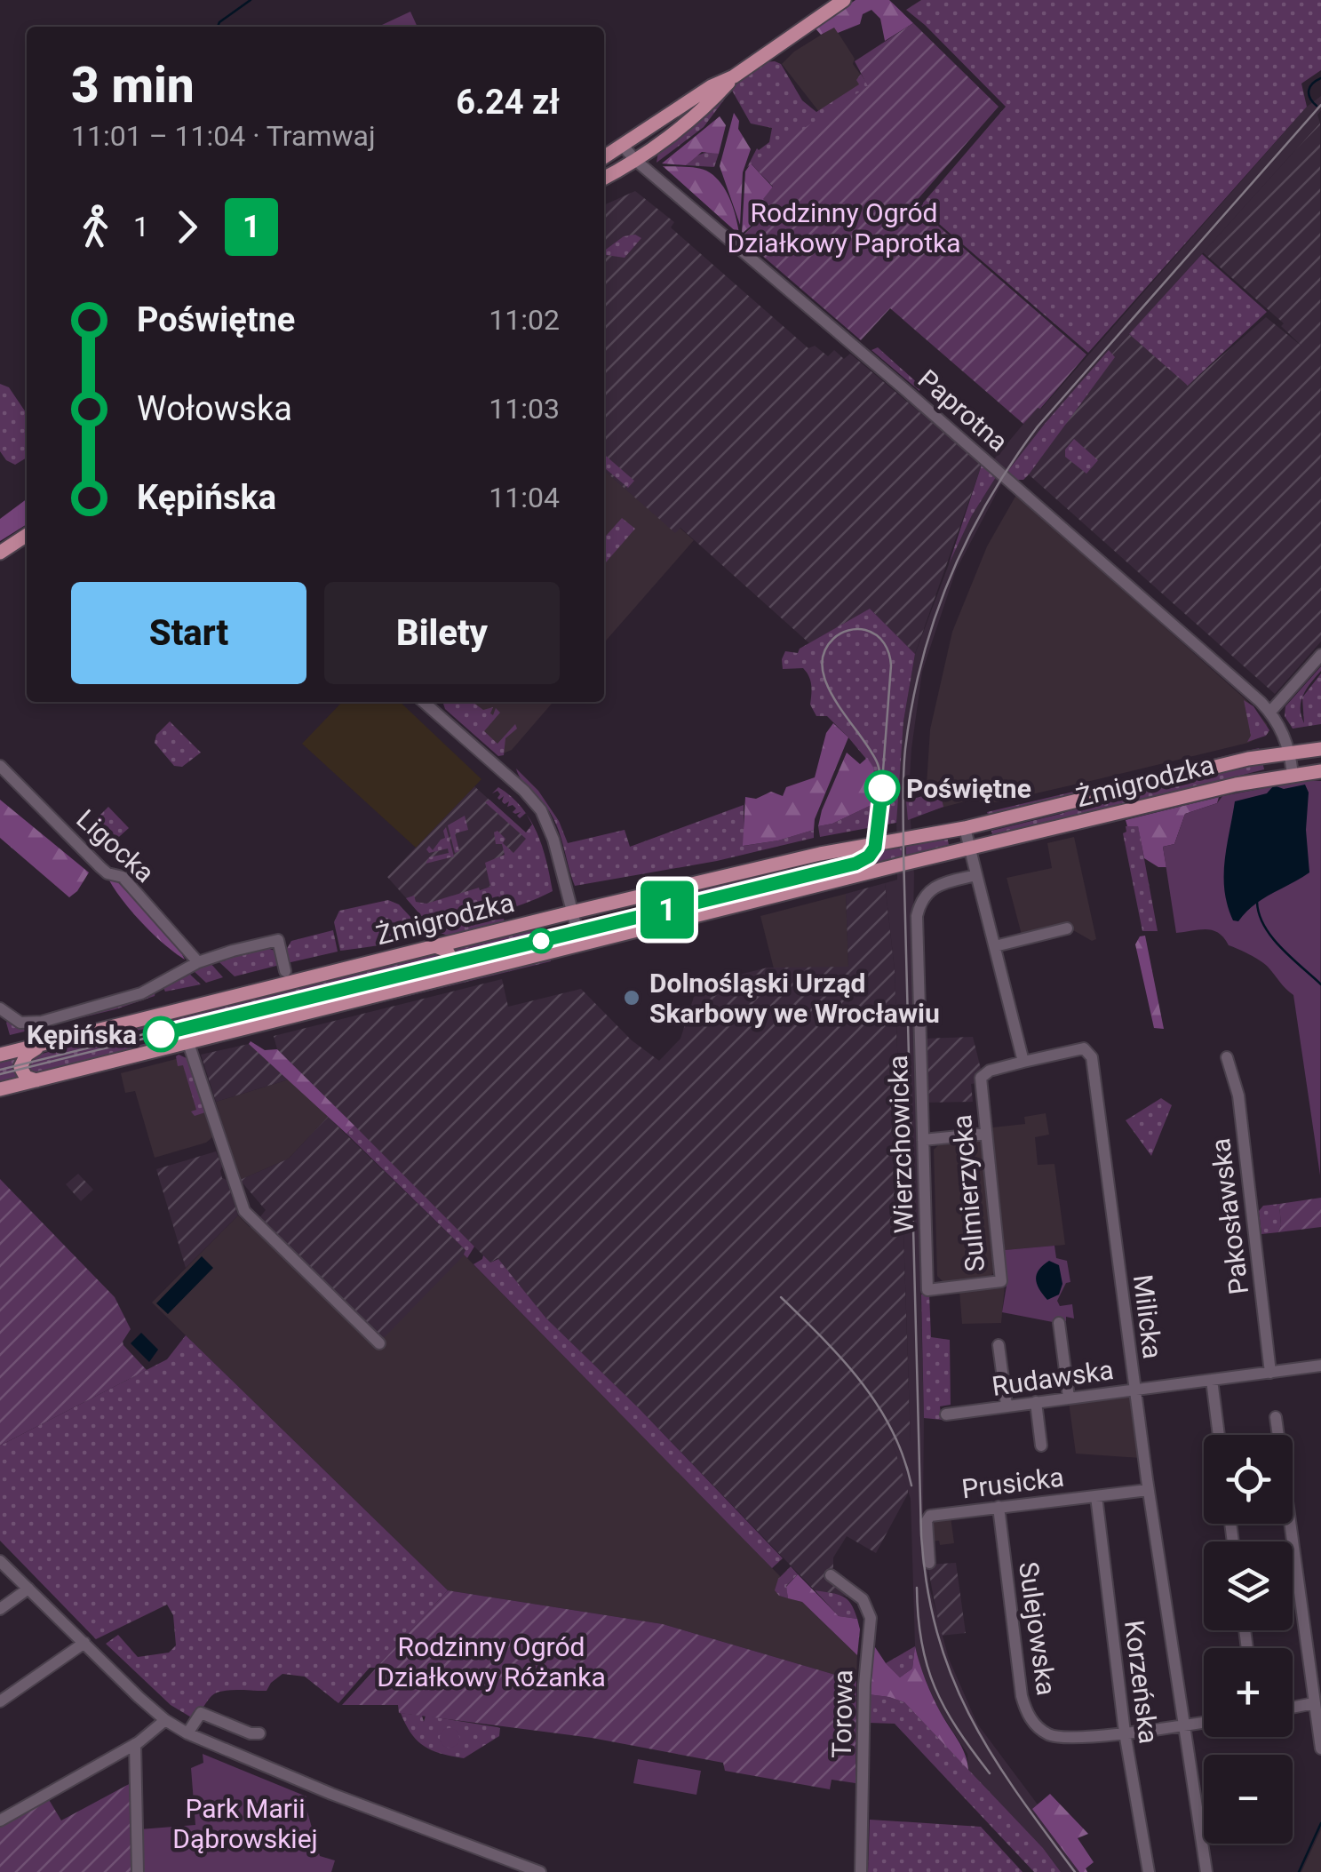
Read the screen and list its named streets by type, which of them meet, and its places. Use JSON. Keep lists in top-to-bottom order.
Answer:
{
  "streets": {
    "main road": ["Żmigrodzka"],
    "street": [
      "Paprotna",
      "Ligocka",
      "Wierzchowicka",
      "Sulmierzycka",
      "Pakosławska",
      "Milicka",
      "Rudawska",
      "Prusicka",
      "Sulejowska",
      "Korzeńska",
      "Torowa"
    ]
  },
  "crossings": [
    ["Paprotna", "Żmigrodzka"],
    ["Wierzchowicka", "Sulmierzycka"],
    ["Sulmierzycka", "Milicka"],
    ["Pakosławska", "Rudawska"],
    ["Milicka", "Rudawska"],
    ["Milicka", "Prusicka"],
    ["Milicka", "Sulejowska"],
    ["Prusicka", "Sulejowska"],
    ["Prusicka", "Korzeńska"],
    ["Sulejowska", "Korzeńska"]
  ],
  "parks": ["Rodzinny Ogród Działkowy Paprotka", "Rodzinny Ogród Działkowy Różanka", "Park Marii Dąbrowskiej"],
  "places": ["Poświętne", "Dolnośląski Urząd Skarbowy we Wrocławiu", "Kępińska"],
  "lines": ["tram line 1"],
  "page": {
    "on_map": "1",
    "heading": ["3 min", "11:01 – 11:04 · Tramwaj", "6.24 zł"],
    "legs": ["1", "1"],
    "list": [
      {
        "name": "Poświętne",
        "value": "11:02"
      },
      {
        "name": "Wołowska",
        "value": "11:03"
      },
      {
        "name": "Kępińska",
        "value": "11:04"
      }
    ],
    "buttons": ["Start", "Bilety"],
    "map_buttons": ["+", "−"]
  }
}
